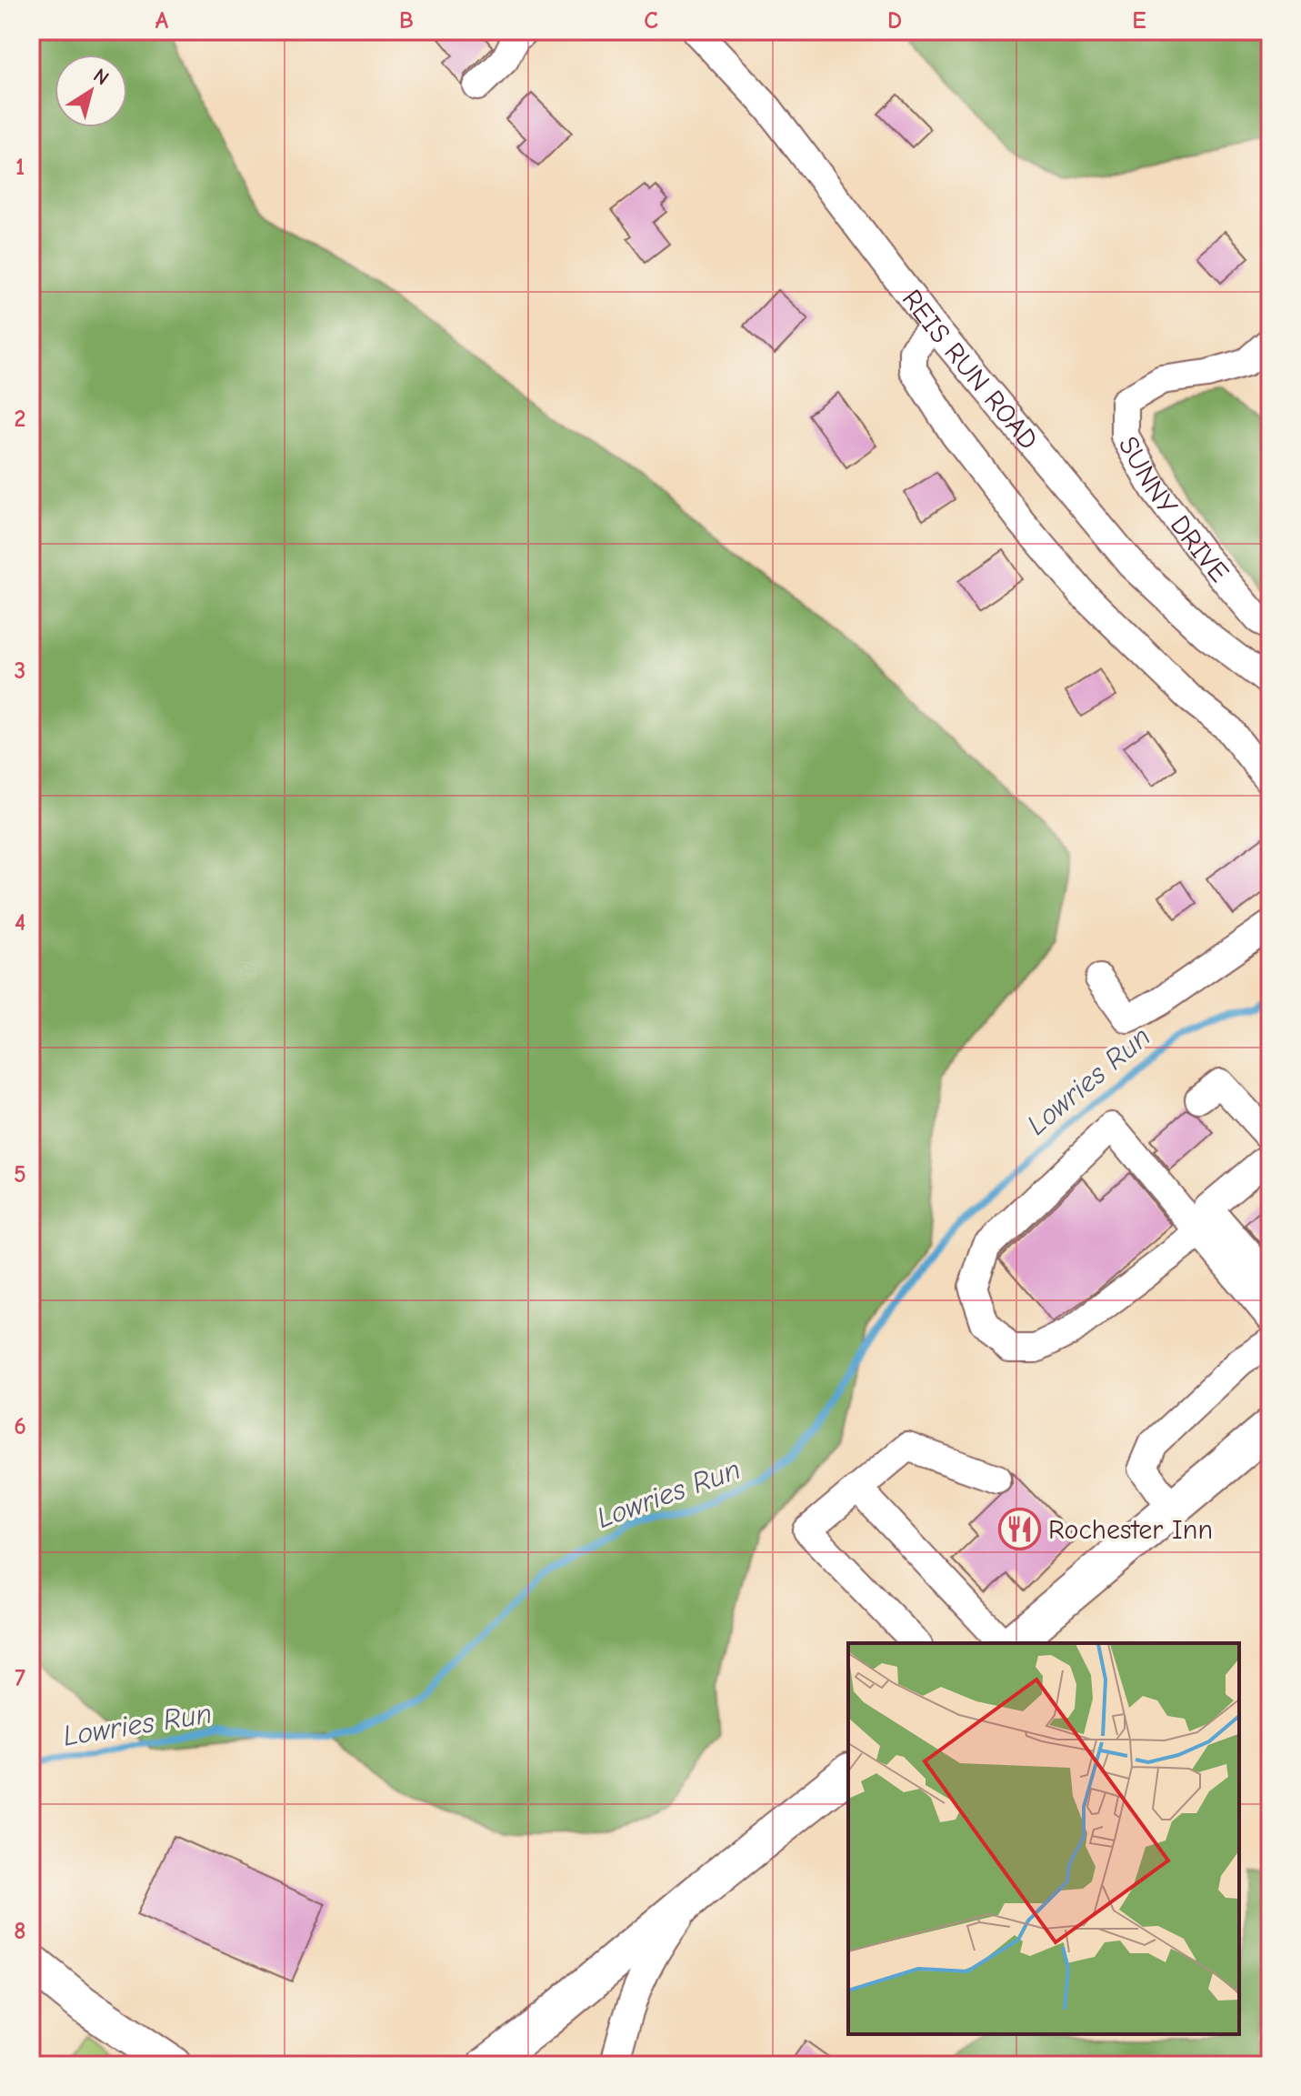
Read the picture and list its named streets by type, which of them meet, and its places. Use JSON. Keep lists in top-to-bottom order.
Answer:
{
  "streets": {
    "street": ["REIS RUN ROAD", "SUNNY DRIVE"]
  },
  "water": ["Lowries Run"],
  "places": {
    "restaurant": ["Rochester Inn"]
  },
  "north": "top right",
  "grid": {
    "columns": [
      "A",
      "B",
      "C",
      "D",
      "E"
    ],
    "rows": [
      "1",
      "2",
      "3",
      "4",
      "5",
      "6",
      "7",
      "8"
    ]
  }
}
